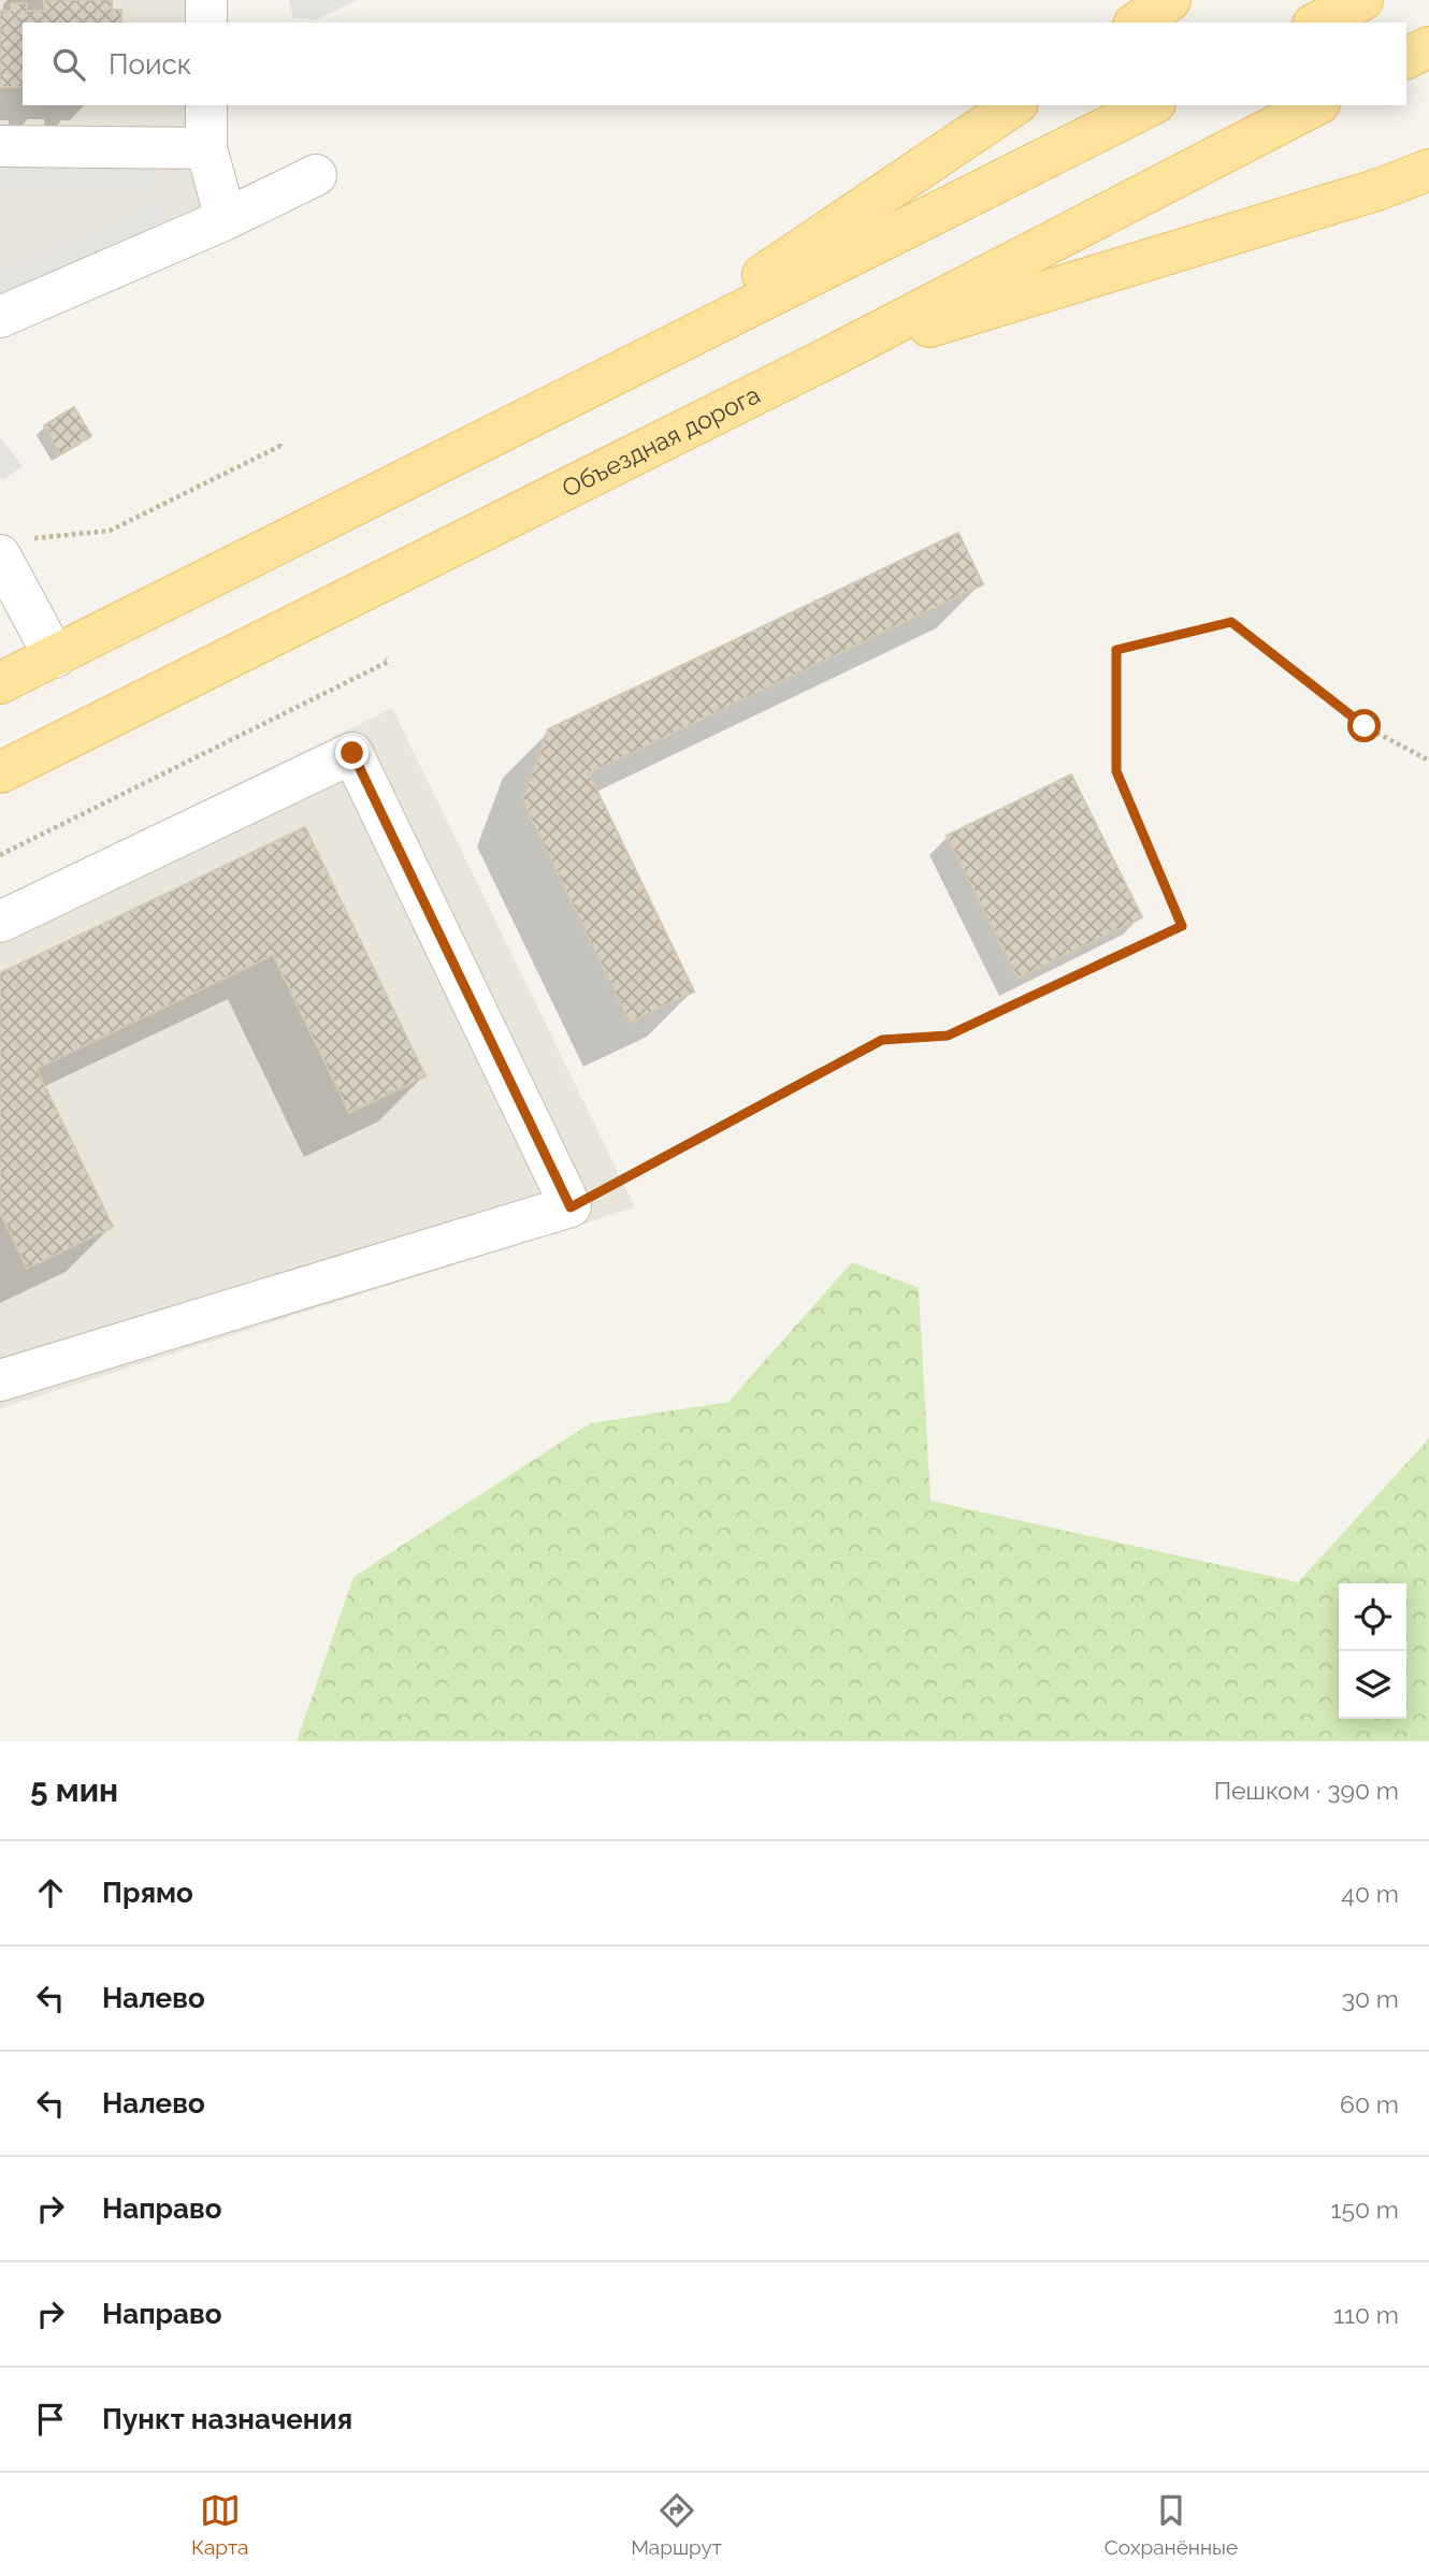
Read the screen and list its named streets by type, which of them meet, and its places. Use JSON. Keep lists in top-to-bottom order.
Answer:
{
  "streets": {
    "main road": ["Объездная дорога"]
  },
  "page": {
    "search": "Поиск",
    "heading": ["5 мин", "Пешком · 390 m"],
    "list": [
      ["Прямо", "40 m"],
      ["Налево", "30 m"],
      ["Налево", "60 m"],
      ["Направо", "150 m"],
      ["Направо", "110 m"],
      "Пункт назначения"
    ],
    "nav": ["Карта", "Маршрут", "Сохранённые"]
  }
}
